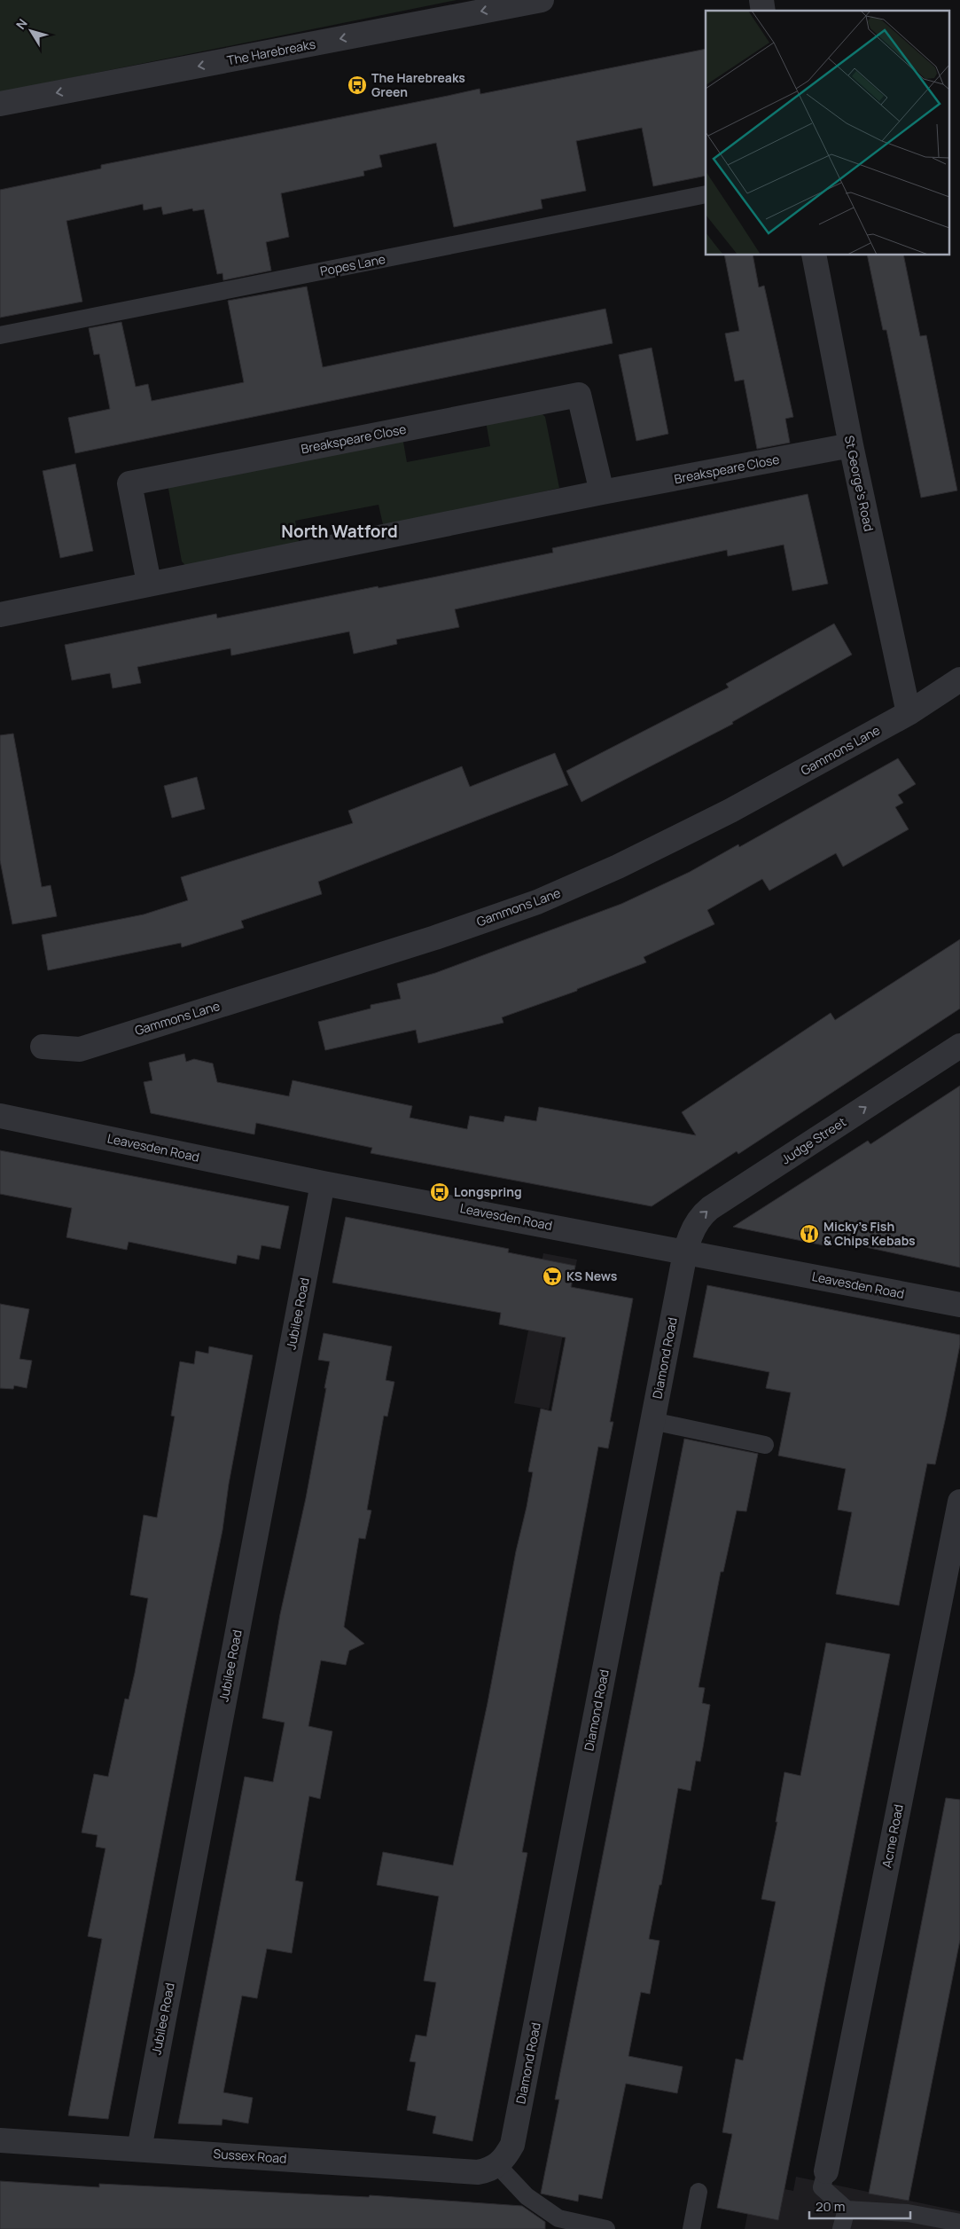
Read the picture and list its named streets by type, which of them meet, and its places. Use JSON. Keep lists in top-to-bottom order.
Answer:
{
  "streets": {
    "street": [
      "The Harebreaks",
      "Breakspeare Close",
      "St George's Road",
      "Gammons Lane",
      "Judge Street",
      "Leavesden Road",
      "Jubilee Road",
      "Diamond Road",
      "Acme Road",
      "Sussex Road"
    ],
    "lane": ["Popes Lane"]
  },
  "crossings": [
    ["Breakspeare Close", "St George's Road"],
    ["St George's Road", "Gammons Lane"],
    ["Judge Street", "Leavesden Road"],
    ["Judge Street", "Diamond Road"],
    ["Leavesden Road", "Jubilee Road"],
    ["Leavesden Road", "Diamond Road"],
    ["Jubilee Road", "Sussex Road"],
    ["Diamond Road", "Sussex Road"]
  ],
  "one_way": ["The Harebreaks", "Judge Street"],
  "districts": ["North Watford"],
  "places": {
    "bus stop": ["The Harebreaks Green", "Longspring"],
    "restaurant": ["Micky’s Fish & Chips Kebabs"],
    "supermarket": ["KS News"]
  },
  "scale_bar": "20 m",
  "north": "top left"
}
